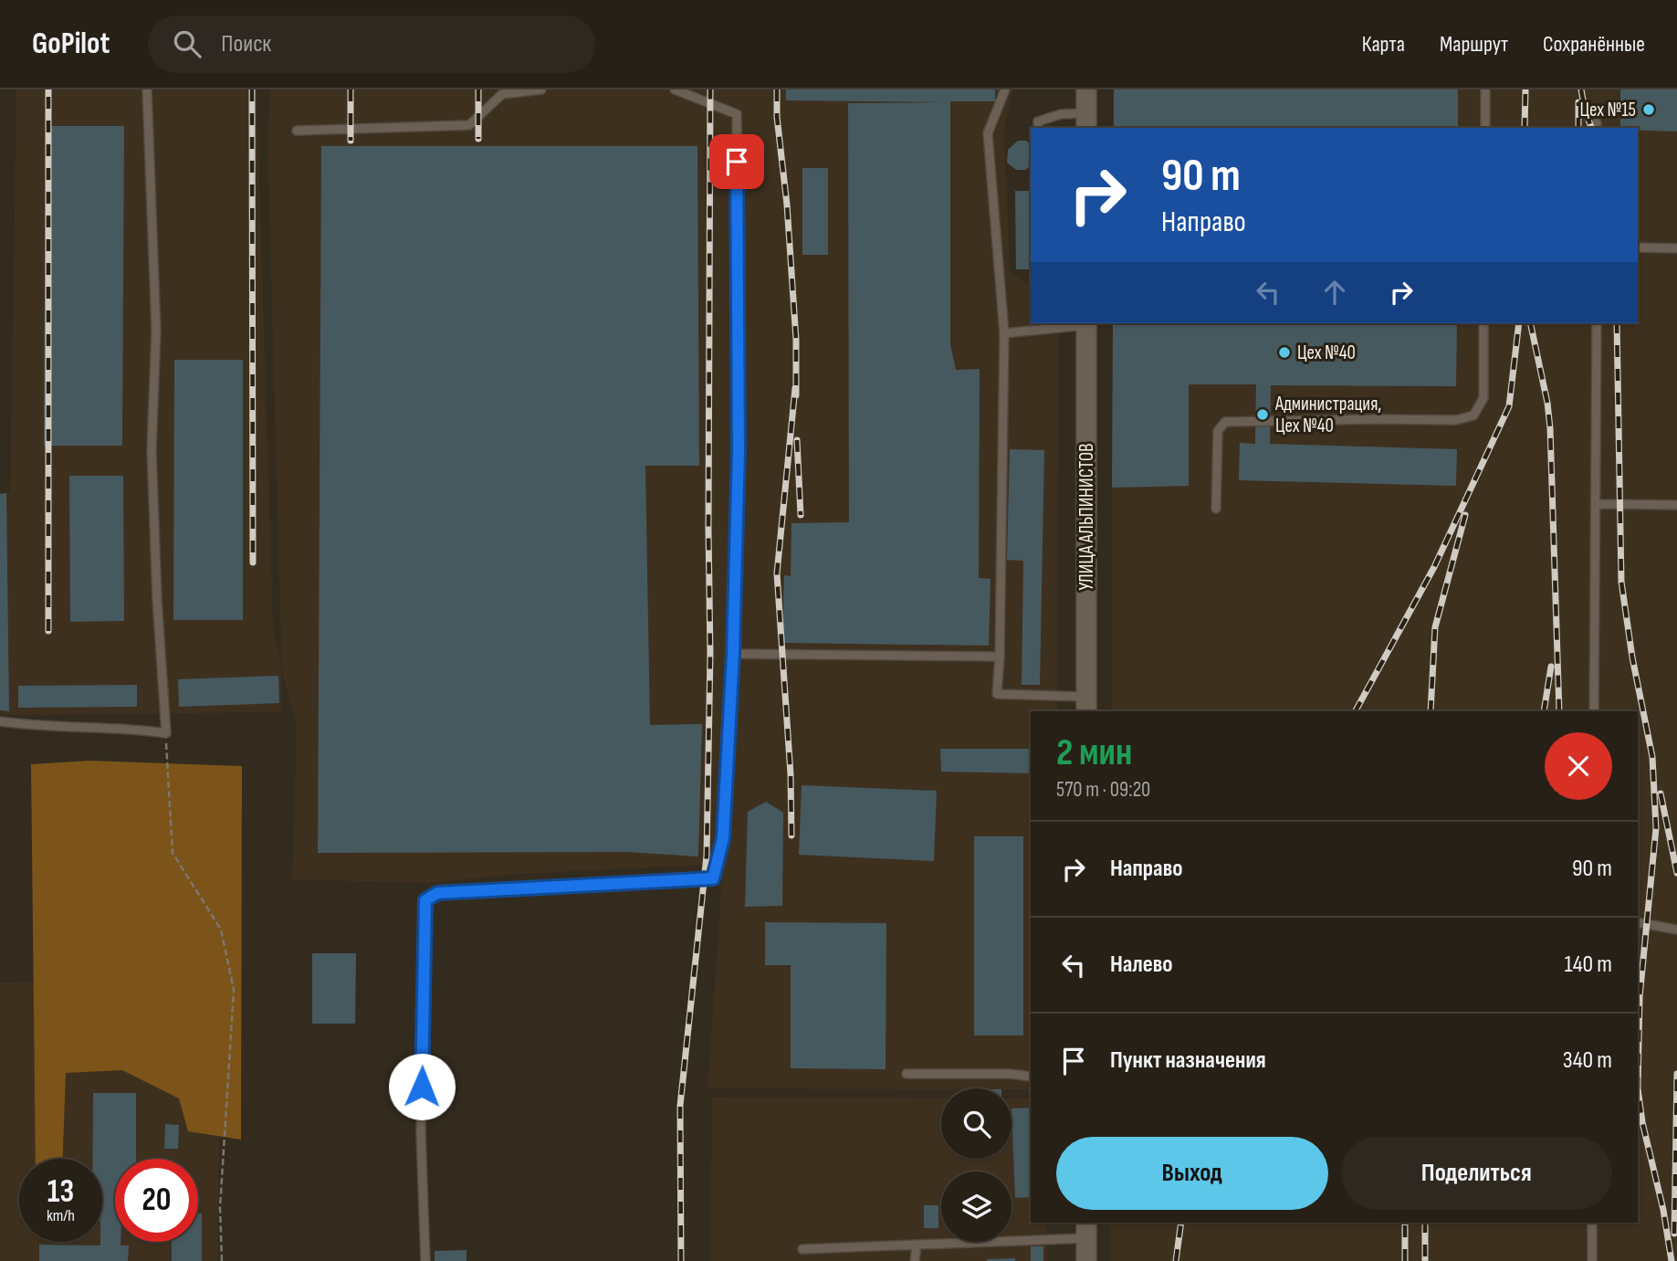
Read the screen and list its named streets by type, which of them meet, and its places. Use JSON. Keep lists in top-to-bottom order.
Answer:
{
  "streets": {
    "main road": ["УЛИЦА АЛЬПИНИСТОВ"]
  },
  "places": ["Цех №15", "Цех №40", "Администрация, Цех №40"],
  "page": {
    "header": "GoPilot",
    "search": "Поиск",
    "nav": ["Карта", "Маршрут", "Сохранённые"],
    "turn": ["90 m", "Направо"],
    "heading": ["2 мин", "570 m · 09:20"],
    "list": [
      {
        "name": "Направо",
        "value": "90 m"
      },
      {
        "name": "Налево",
        "value": "140 m"
      },
      {
        "name": "Пункт назначения",
        "value": "340 m"
      }
    ],
    "buttons": ["Выход", "Поделиться"],
    "speed": "13 km/h",
    "limit": "20"
  }
}
